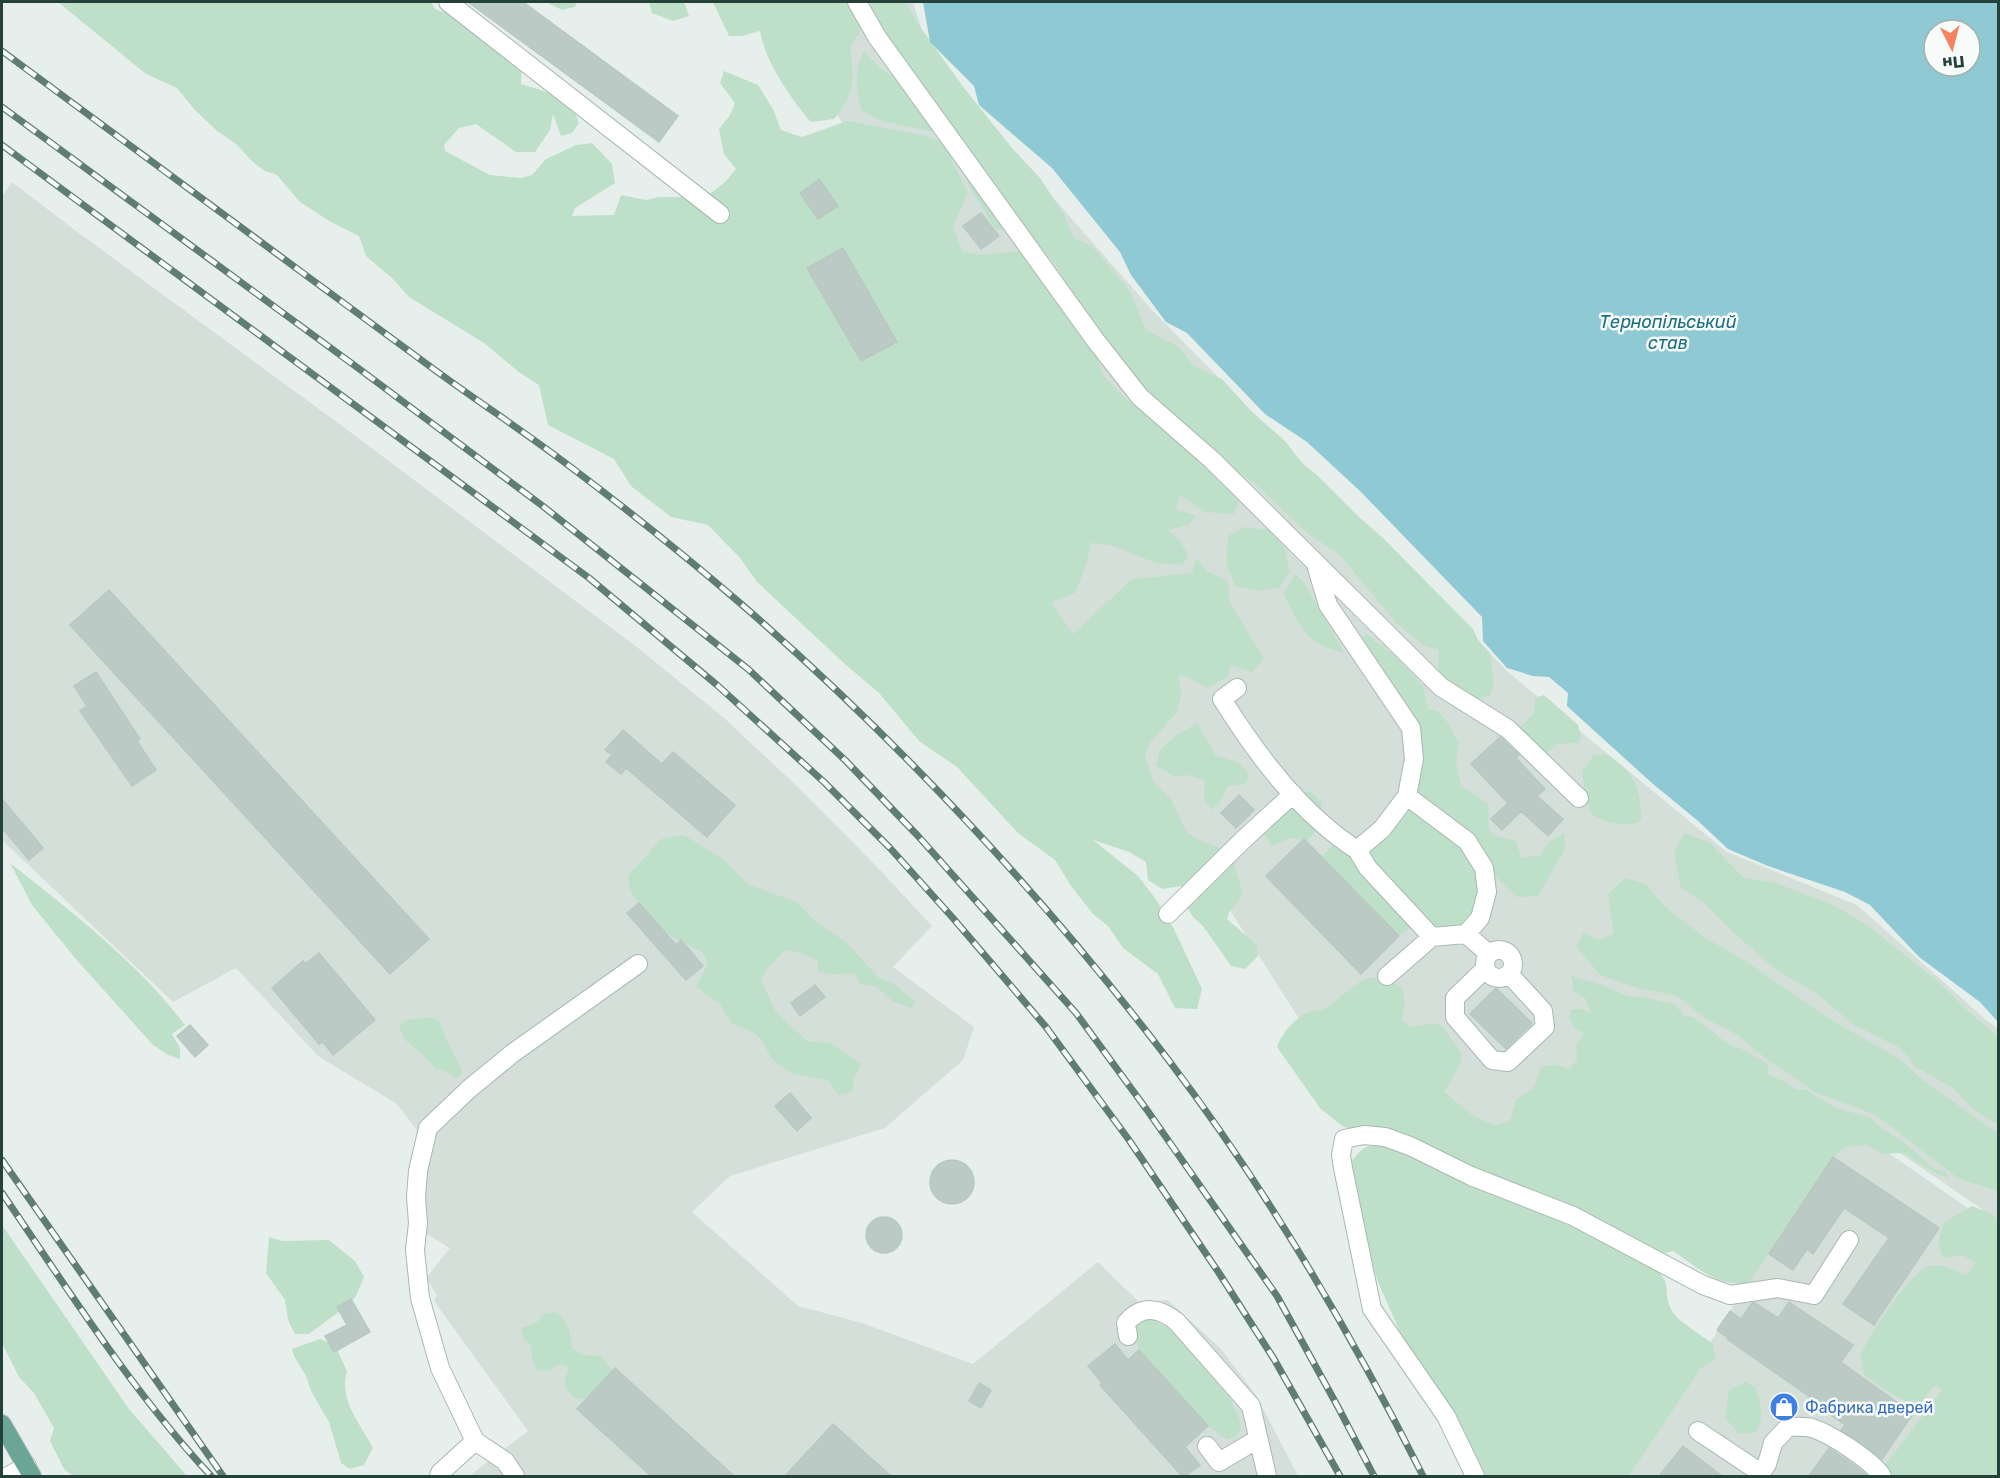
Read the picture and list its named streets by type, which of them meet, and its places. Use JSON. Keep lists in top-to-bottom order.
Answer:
{
  "water": ["Тернопільський став"],
  "places": {
    "shop": ["Фабрика дверей"]
  },
  "north": "bottom"
}
